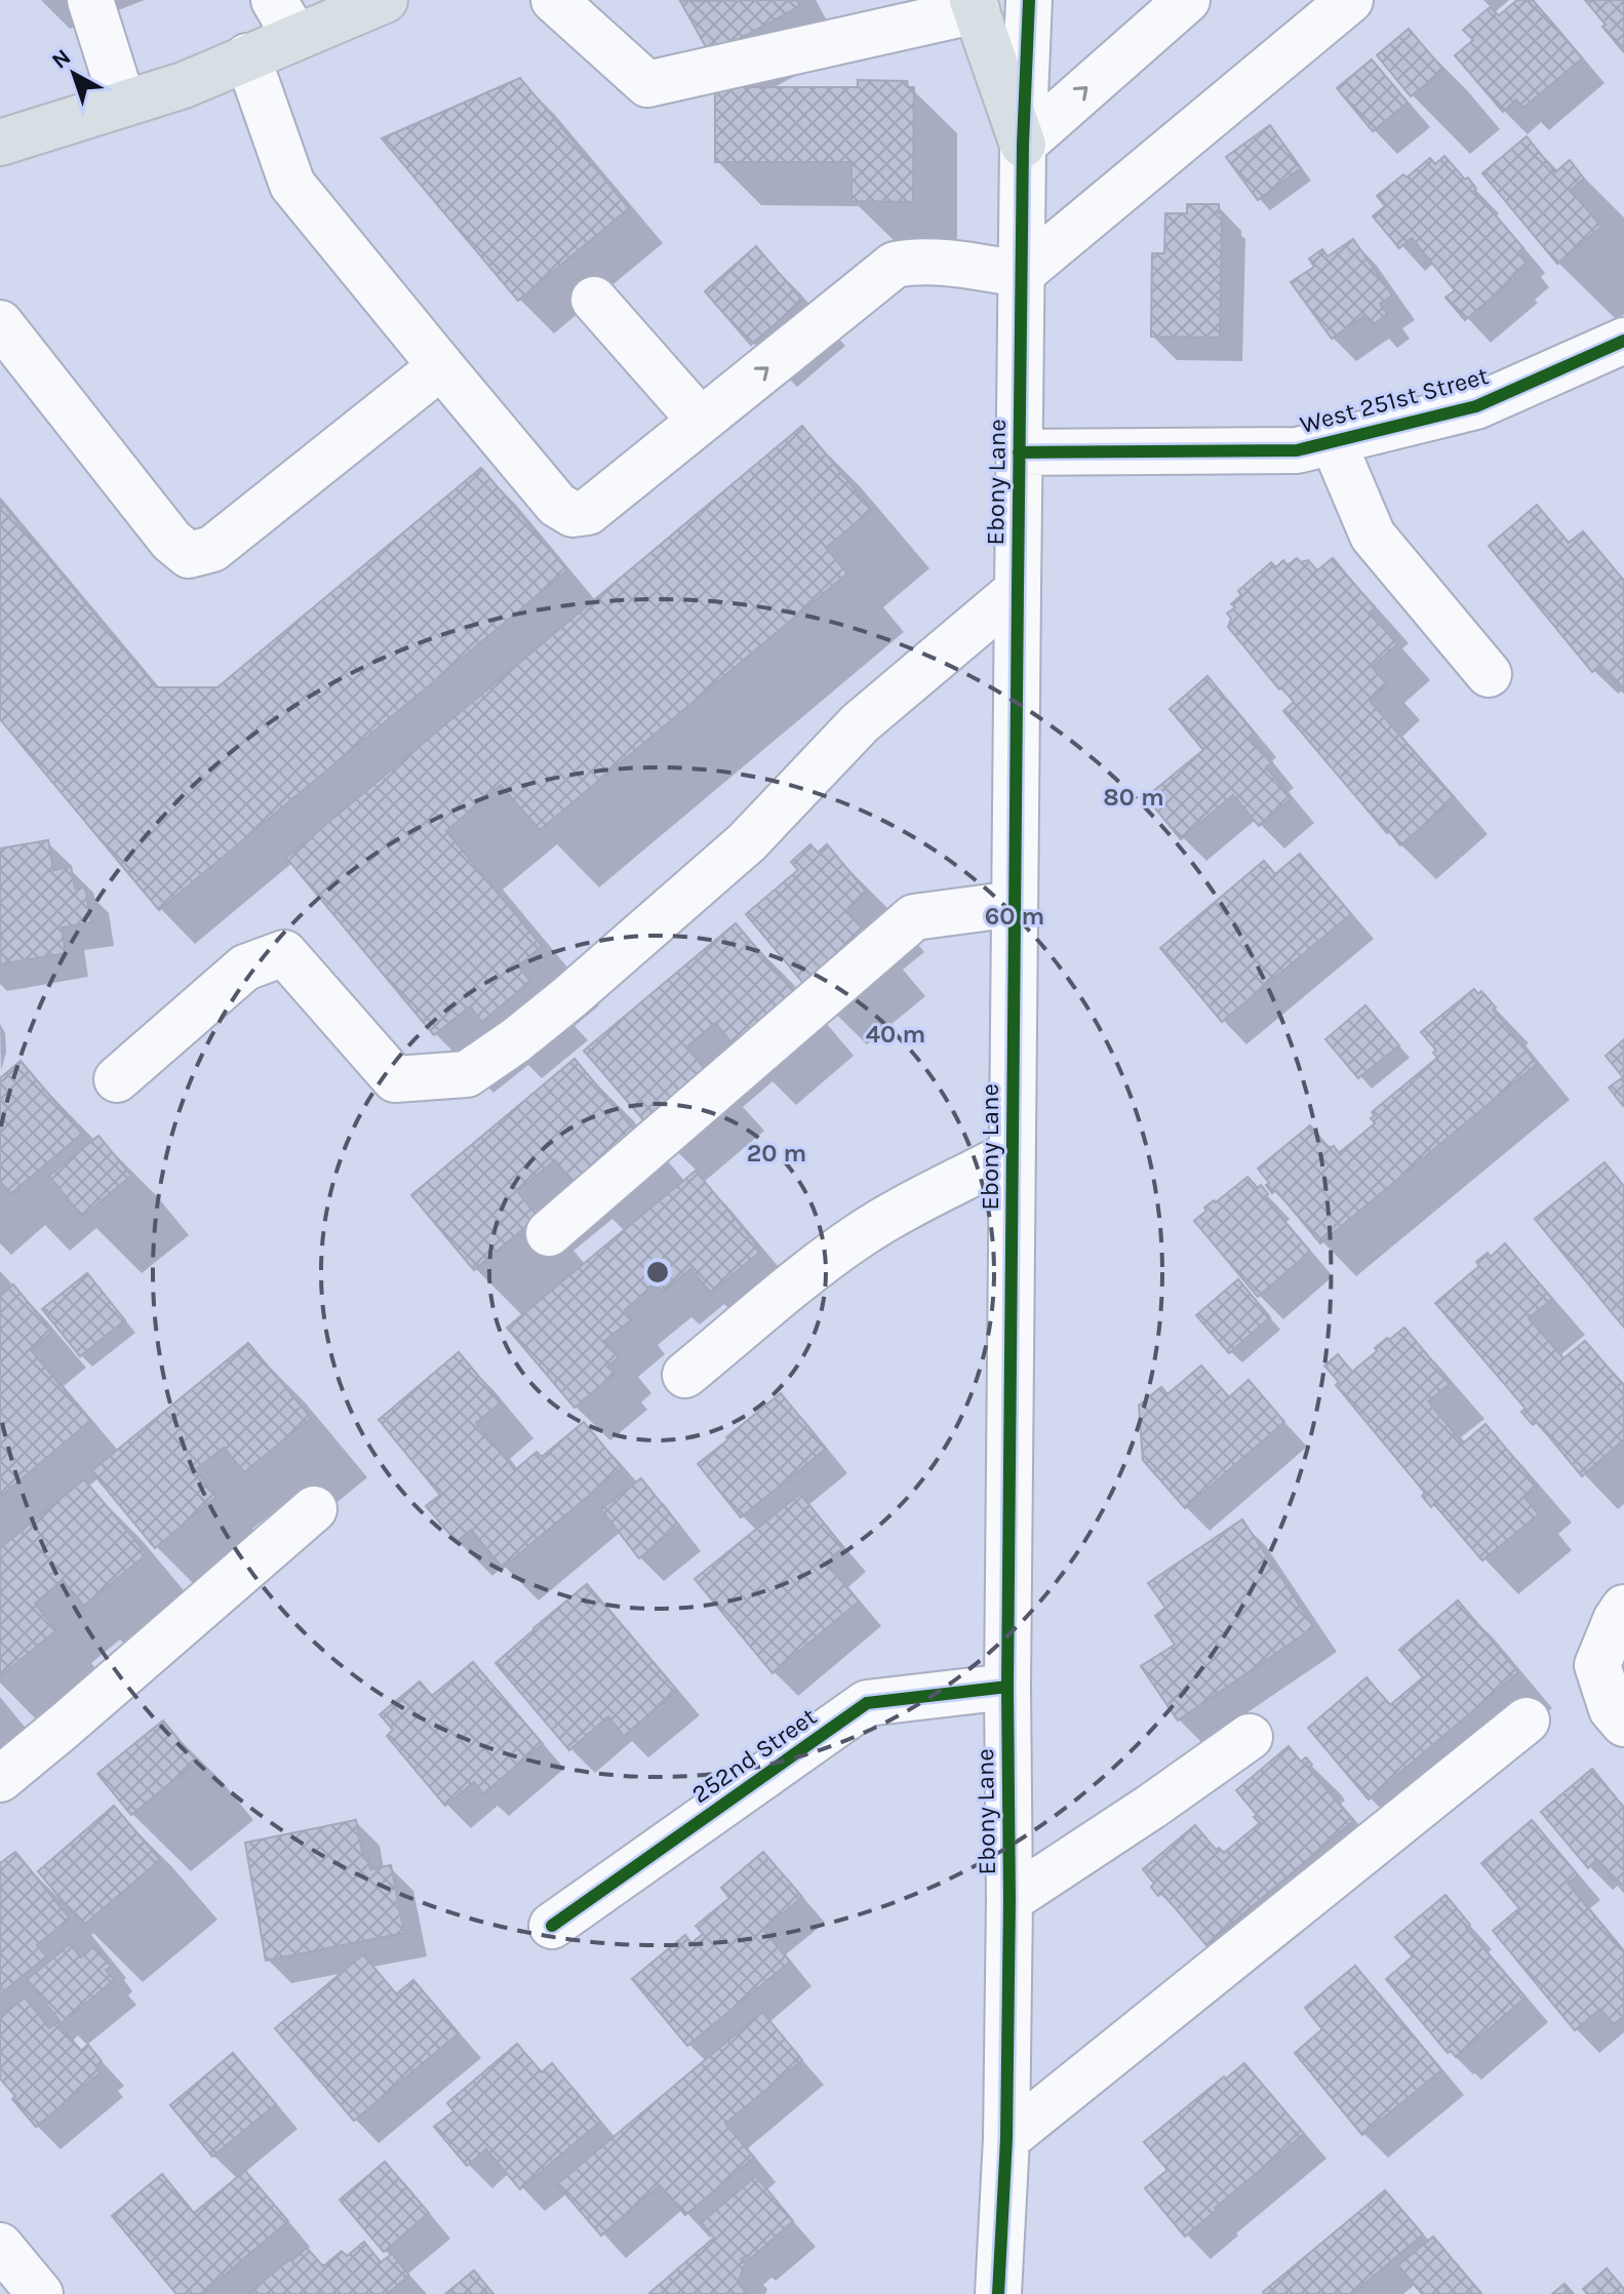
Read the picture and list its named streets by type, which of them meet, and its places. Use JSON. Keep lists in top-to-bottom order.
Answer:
{
  "streets": {
    "street": ["West 251st Street", "Ebony Lane", "252nd Street"]
  },
  "crossings": [
    ["West 251st Street", "Ebony Lane"],
    ["Ebony Lane", "252nd Street"]
  ],
  "north": "top left",
  "rings": [
    "80 m",
    "60 m",
    "40 m",
    "20 m"
  ]
}
